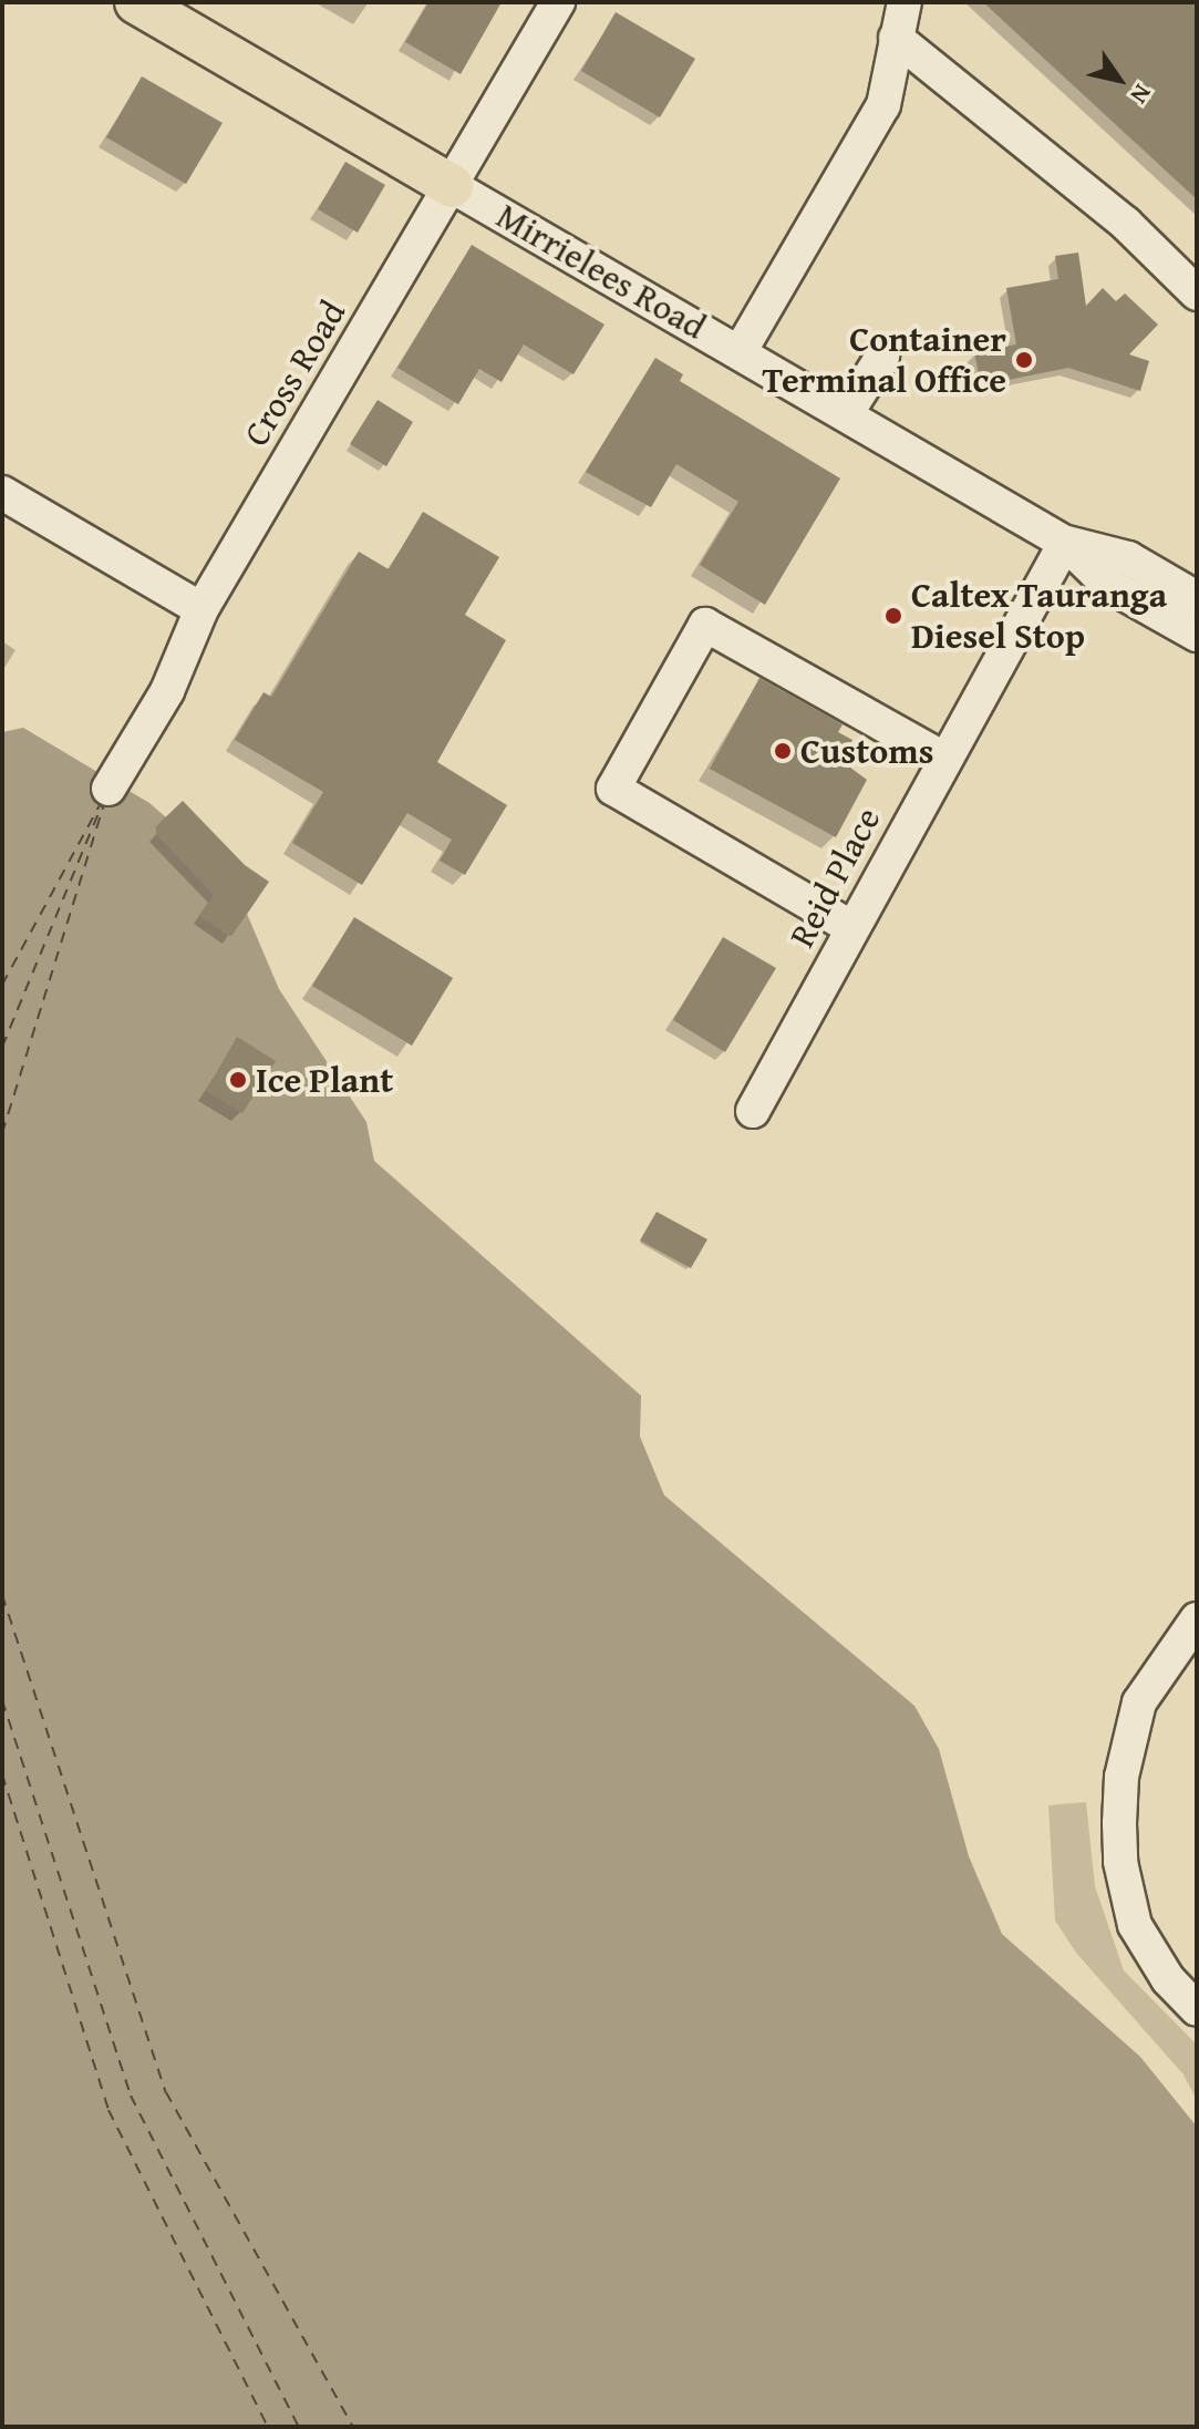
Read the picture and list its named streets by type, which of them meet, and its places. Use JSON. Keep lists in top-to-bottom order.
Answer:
{
  "streets": {
    "main road": ["Mirrielees Road"],
    "street": ["Cross Road", "Reid Place"]
  },
  "crossings": [
    ["Mirrielees Road", "Cross Road"],
    ["Mirrielees Road", "Reid Place"]
  ],
  "places": [
    "Container Terminal Office",
    "Caltex Tauranga Diesel Stop",
    "Customs",
    "Ice Plant"
  ],
  "north": "bottom right"
}
